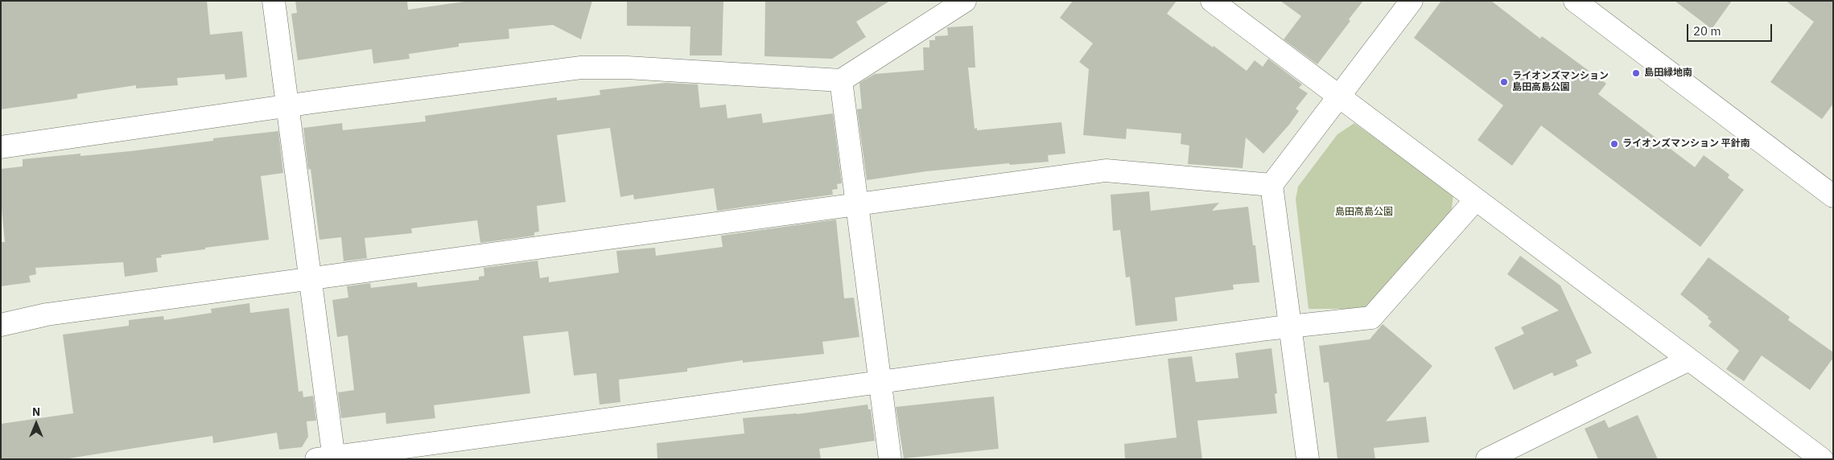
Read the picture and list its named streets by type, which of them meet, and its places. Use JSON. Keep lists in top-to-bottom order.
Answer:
{
  "parks": ["島田高島公園"],
  "places": ["島田緑地南", "ライオンズマンション 島田高島公園", "ライオンズマンション 平針南"],
  "scale_bar": "20 m",
  "north": "top"
}
